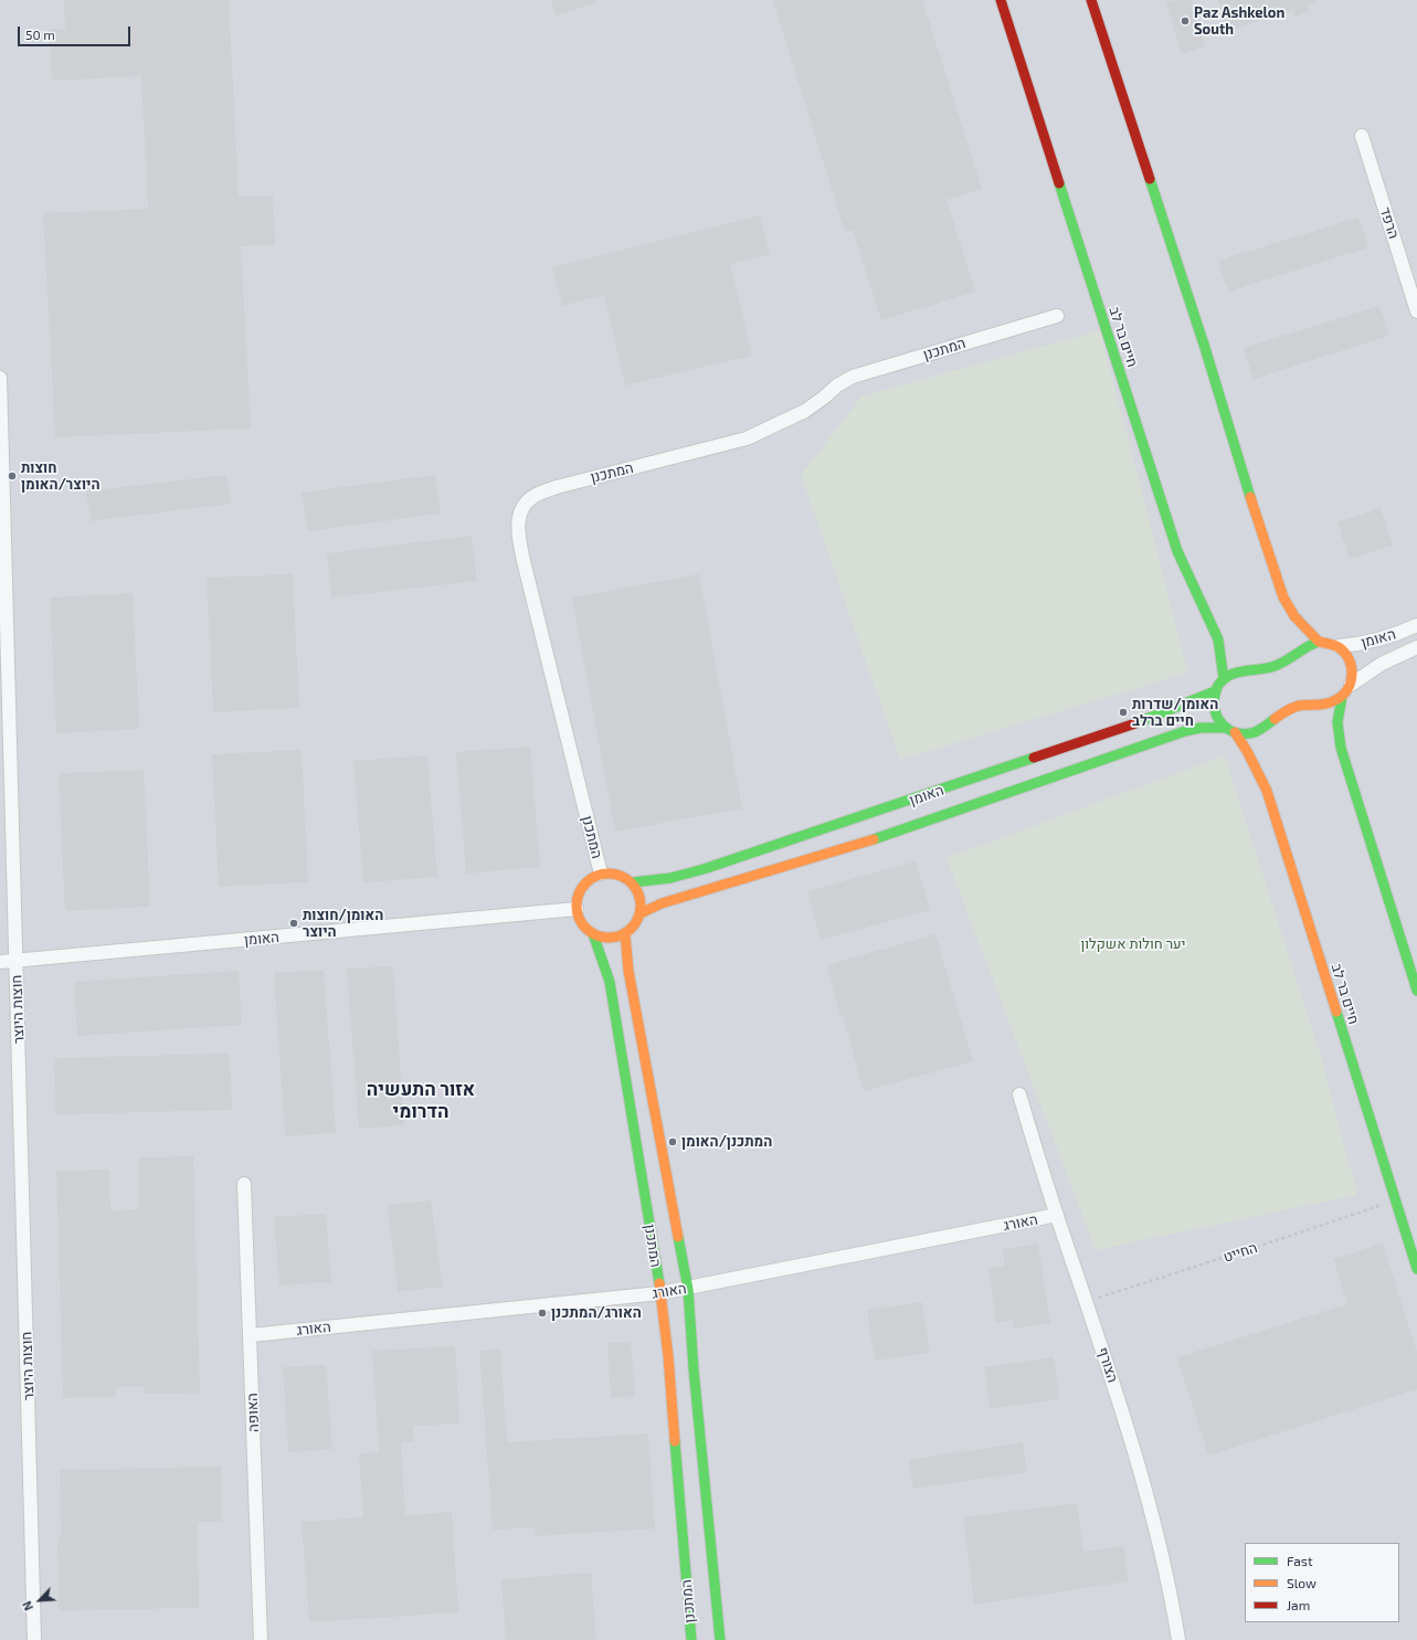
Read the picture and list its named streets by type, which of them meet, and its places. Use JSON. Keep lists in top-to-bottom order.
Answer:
{
  "streets": {
    "street": [
      "הרפד",
      "חיים בר לב",
      "המתכנן",
      "האומן",
      "חוצות היוצר",
      "האורג",
      "הצורף",
      "האופה"
    ],
    "path": ["החייט"]
  },
  "crossings": [
    ["חיים בר לב", "האומן"],
    ["חיים בר לב", "החייט"],
    ["המתכנן", "האומן"],
    ["המתכנן", "האורג"],
    ["האומן", "חוצות היוצר"],
    ["האורג", "הצורף"],
    ["האורג", "האופה"],
    ["החייט", "הצורף"]
  ],
  "districts": ["אזור התעשיה הדרומי"],
  "parks": ["יער חולות אשקלון"],
  "places": [
    "Paz Ashkelon South",
    "חוצות היוצר/האומן",
    "האומן/שדרות חיים ברלב",
    "האומן/חוצות היוצר",
    "המתכנן/האומן",
    "האורג/המתכנן"
  ],
  "legend": ["Fast", "Slow", "Jam"],
  "scale_bar": "50 m",
  "north": "bottom left"
}
